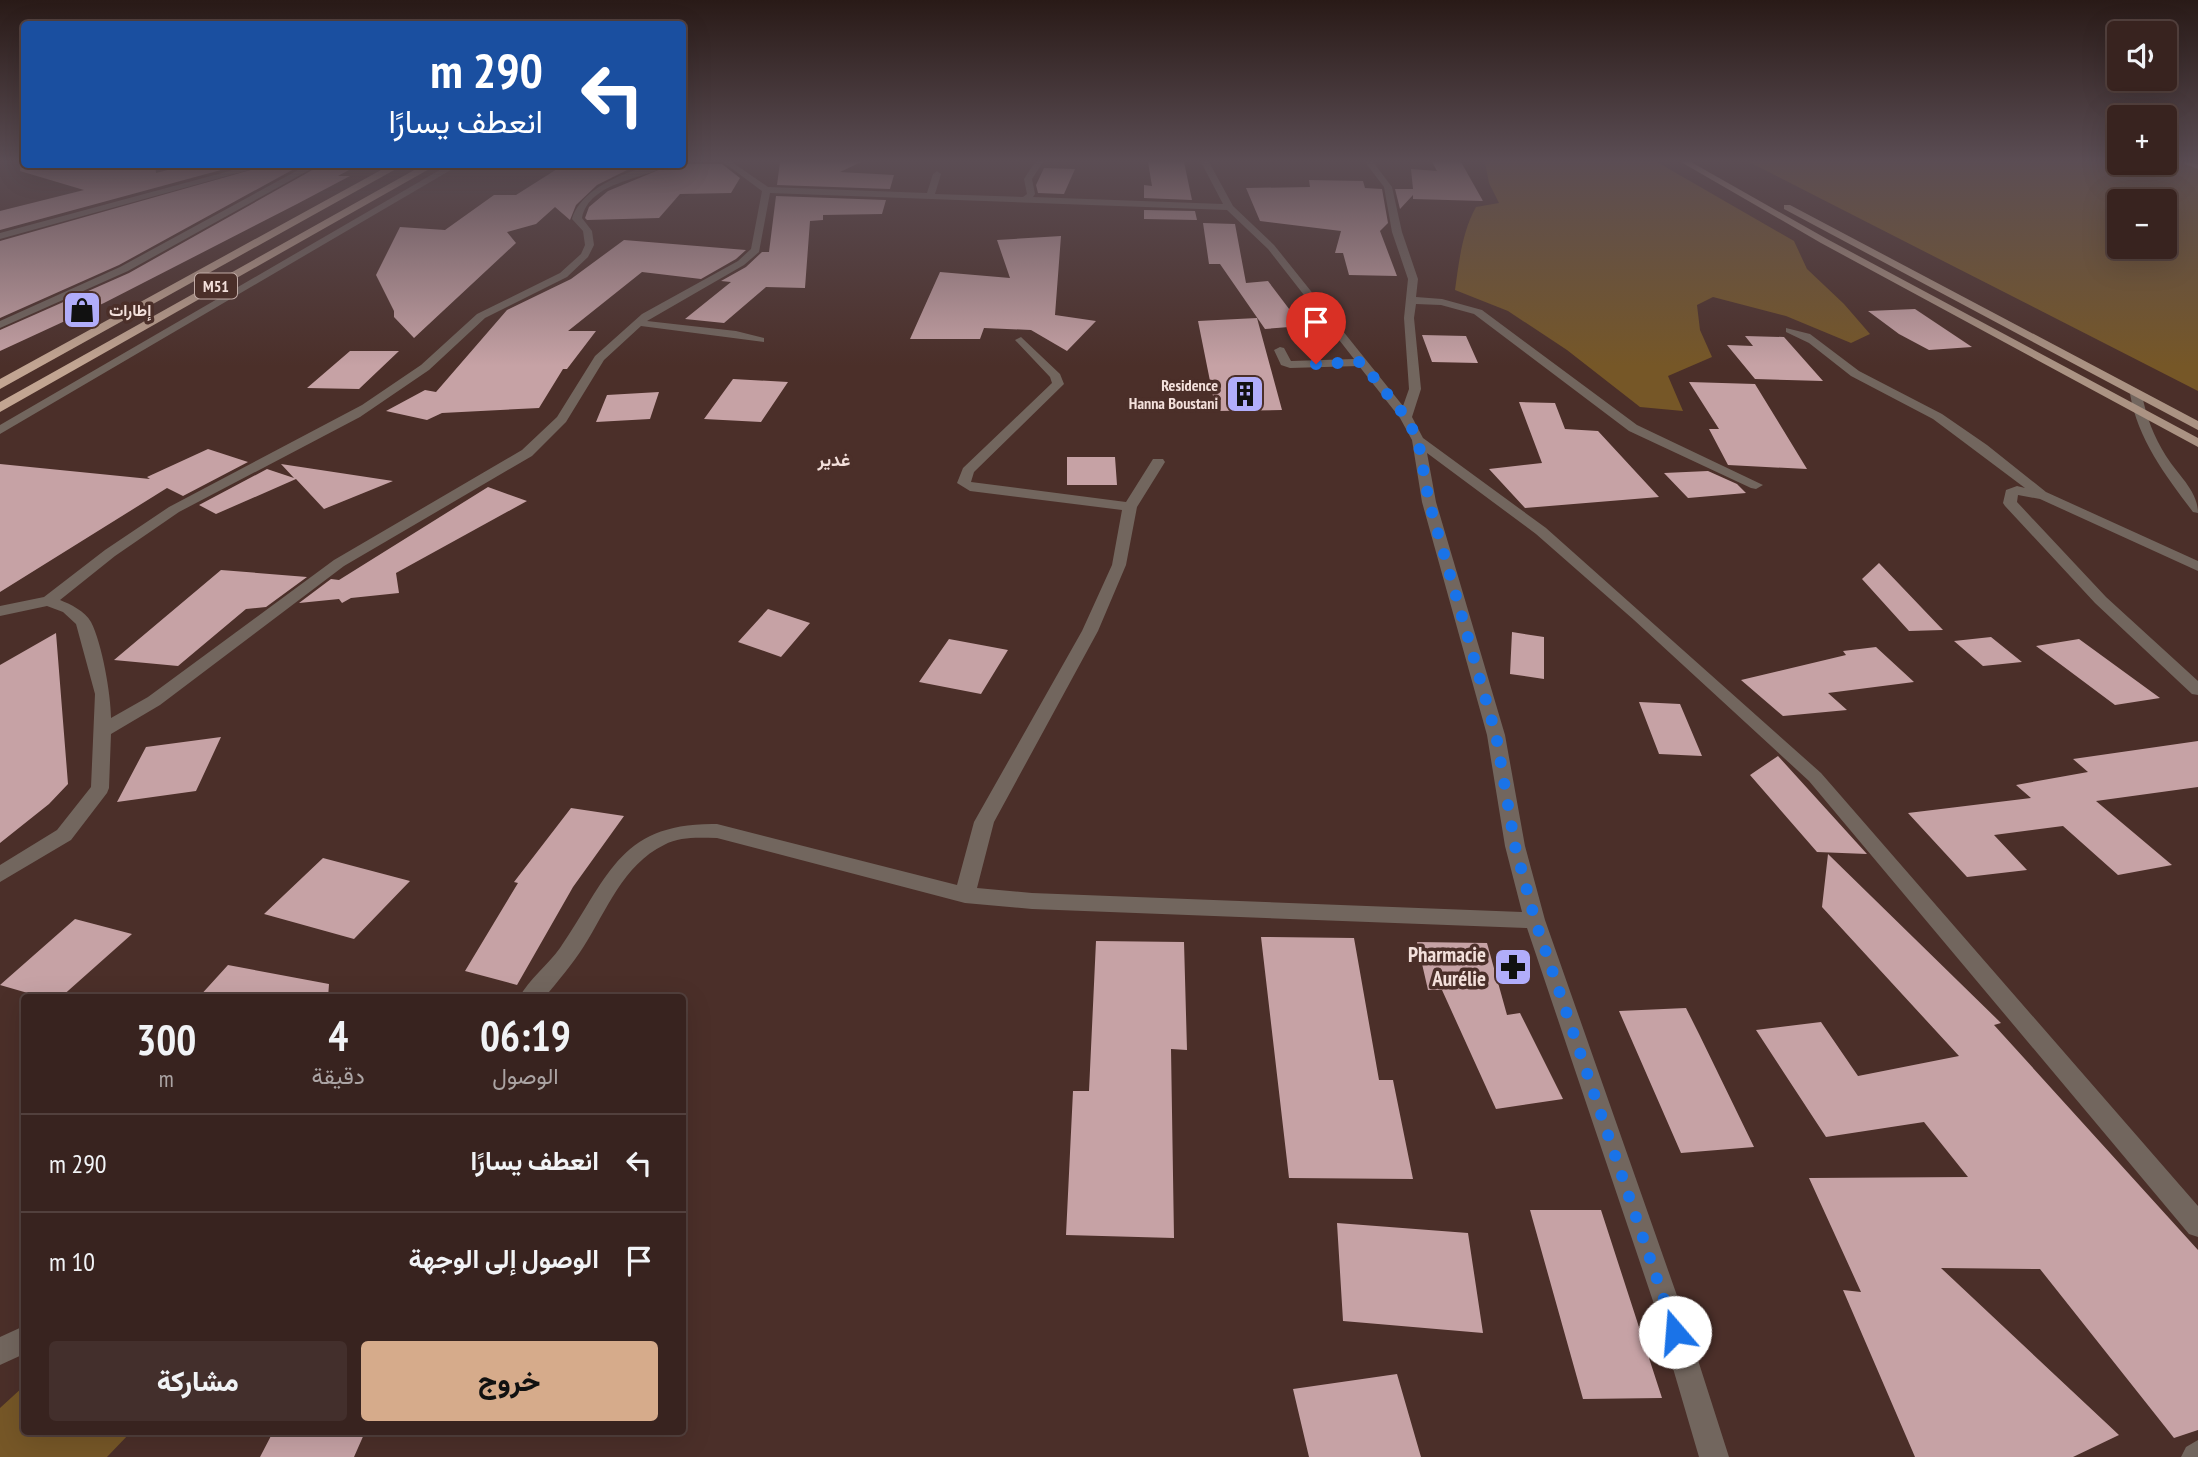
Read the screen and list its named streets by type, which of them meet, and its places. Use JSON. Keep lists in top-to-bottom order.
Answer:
{
  "streets": {
    "highway": ["M51"]
  },
  "districts": ["غدير"],
  "places": {
    "shop": ["إطارات"],
    "building": ["Residence Hanna Boustani"],
    "pharmacy": ["Pharmacie Aurélie"]
  },
  "page": {
    "map_buttons": ["+", "−"],
    "turn": ["290 m", "انعطف يسارًا"],
    "eta": [
      "06:19",
      "الوصول",
      "4",
      "دقيقة",
      "300",
      "m"
    ],
    "list": [
      {
        "name": "انعطف يسارًا",
        "value": "290 m"
      },
      {
        "name": "الوصول إلى الوجهة",
        "value": "10 m"
      }
    ],
    "buttons": ["خروج", "مشاركة"]
  }
}
